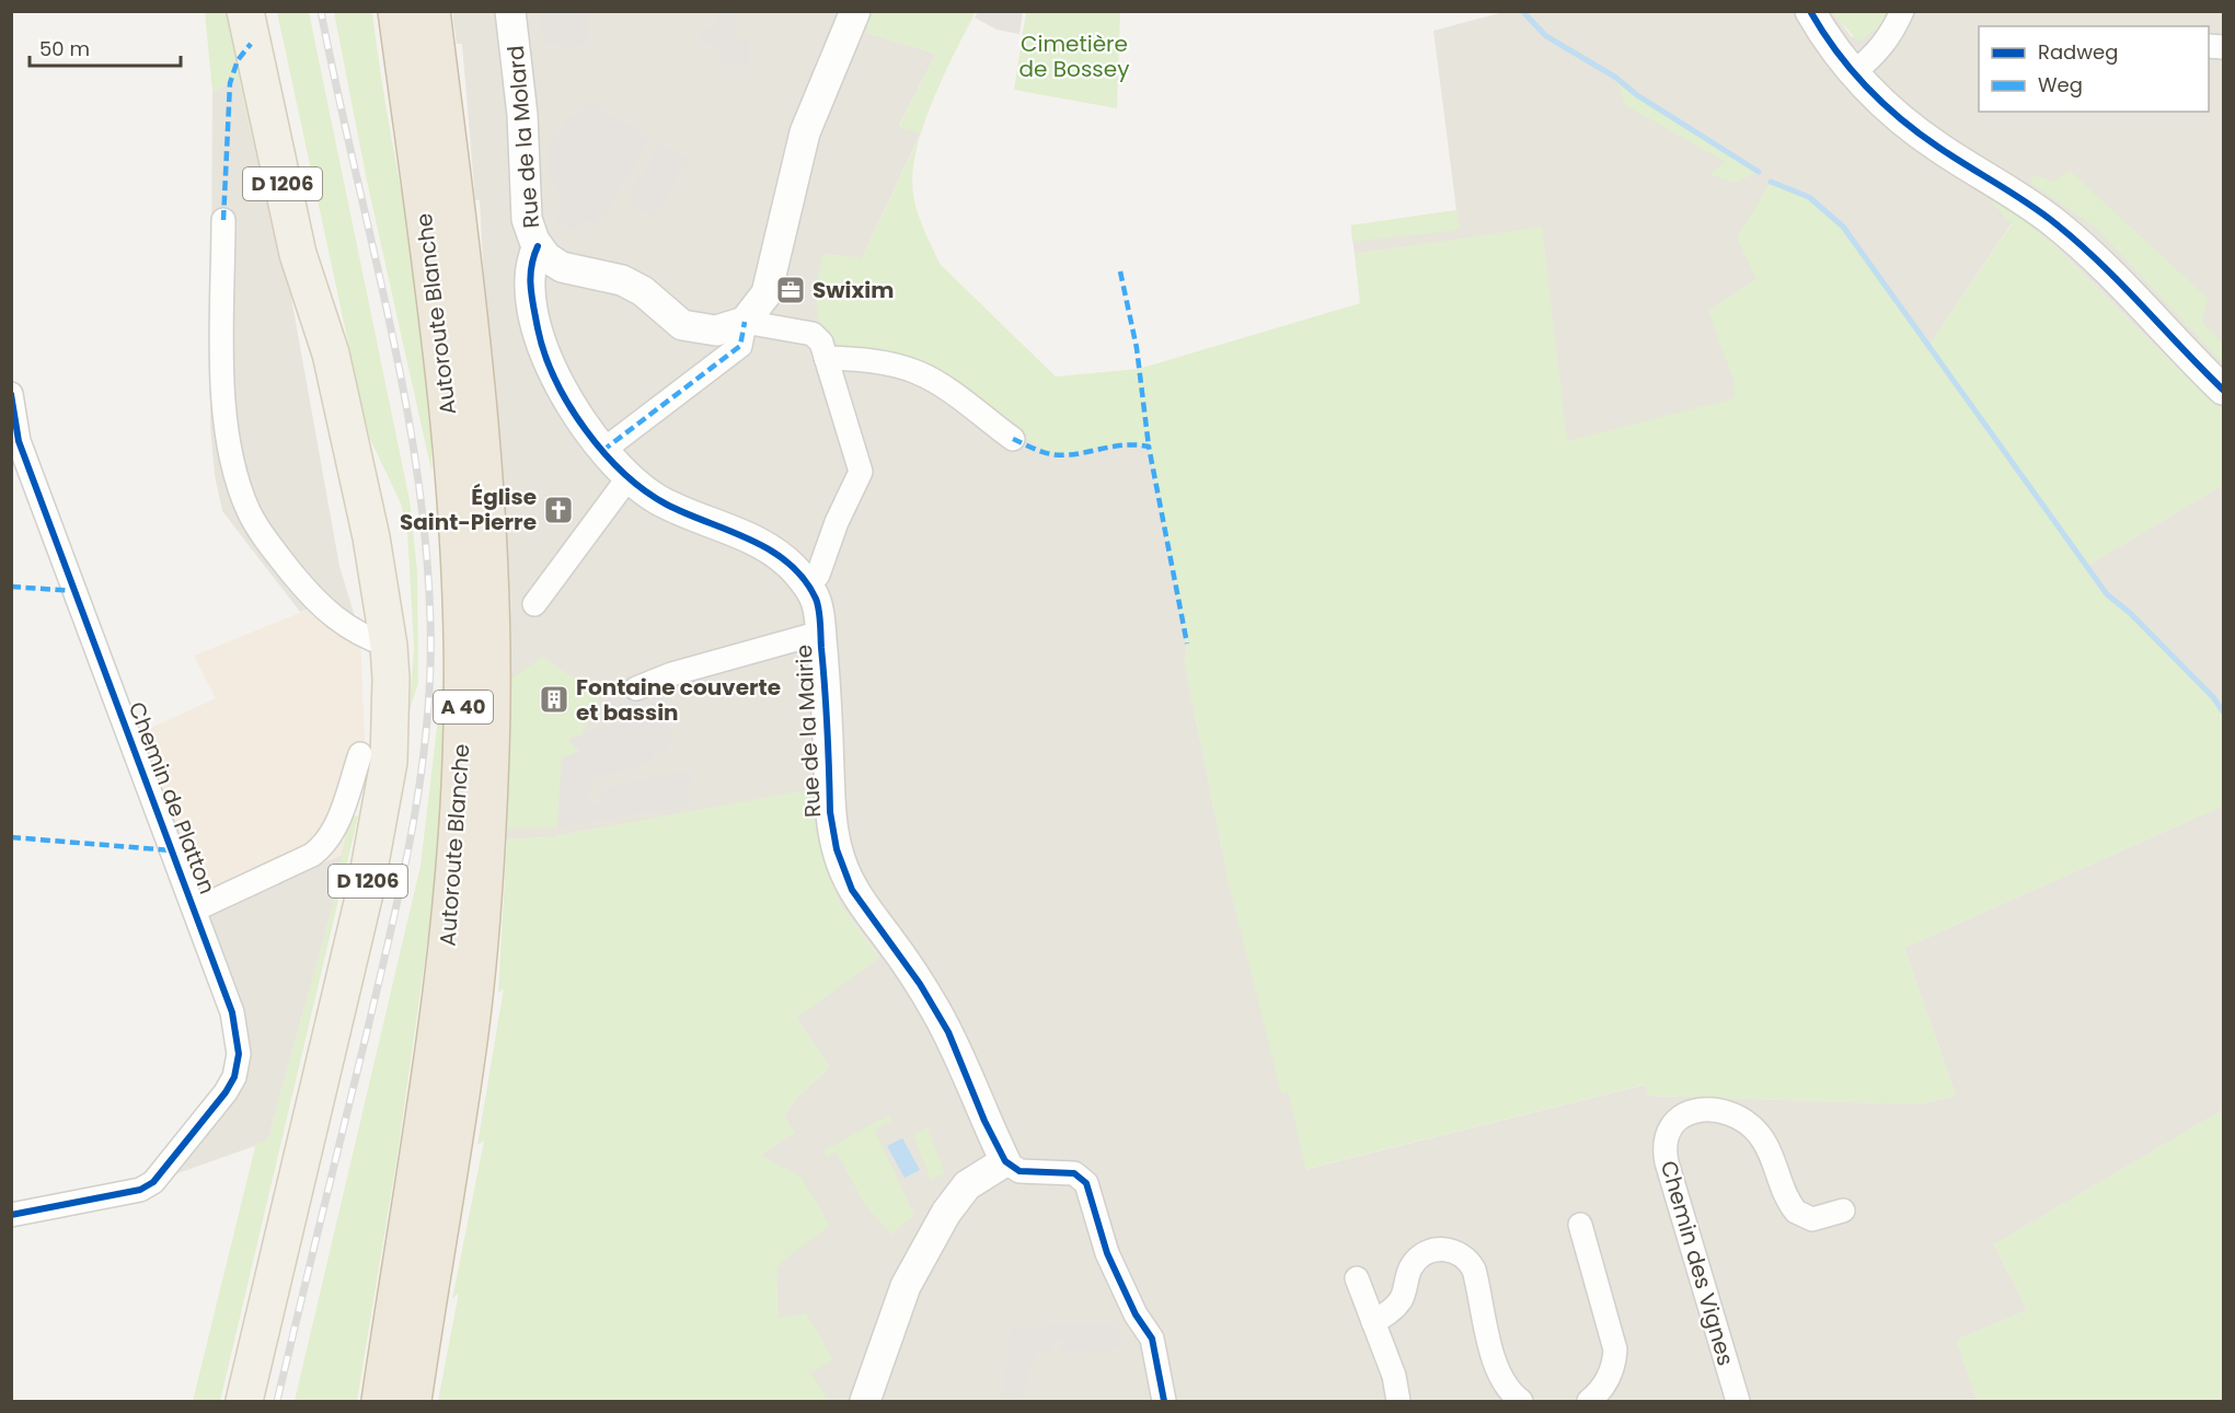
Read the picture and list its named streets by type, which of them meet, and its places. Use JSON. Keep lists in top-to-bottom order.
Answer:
{
  "streets": {
    "highway": ["Autoroute Blanche", "A 40"],
    "main road": ["D 1206"],
    "street": [
      "Rue de la Molard",
      "Rue de la Mairie",
      "Chemin de Platton",
      "Chemin des Vignes"
    ]
  },
  "crossings": [
    ["Rue de la Molard", "Rue de la Mairie"]
  ],
  "parks": ["Cimetière de Bossey"],
  "places": {
    "office": ["Swixim"],
    "church": ["Église Saint-Pierre"],
    "building": ["Fontaine couverte et bassin"]
  },
  "legend": ["Radweg", "Weg"],
  "scale_bar": "50 m"
}
